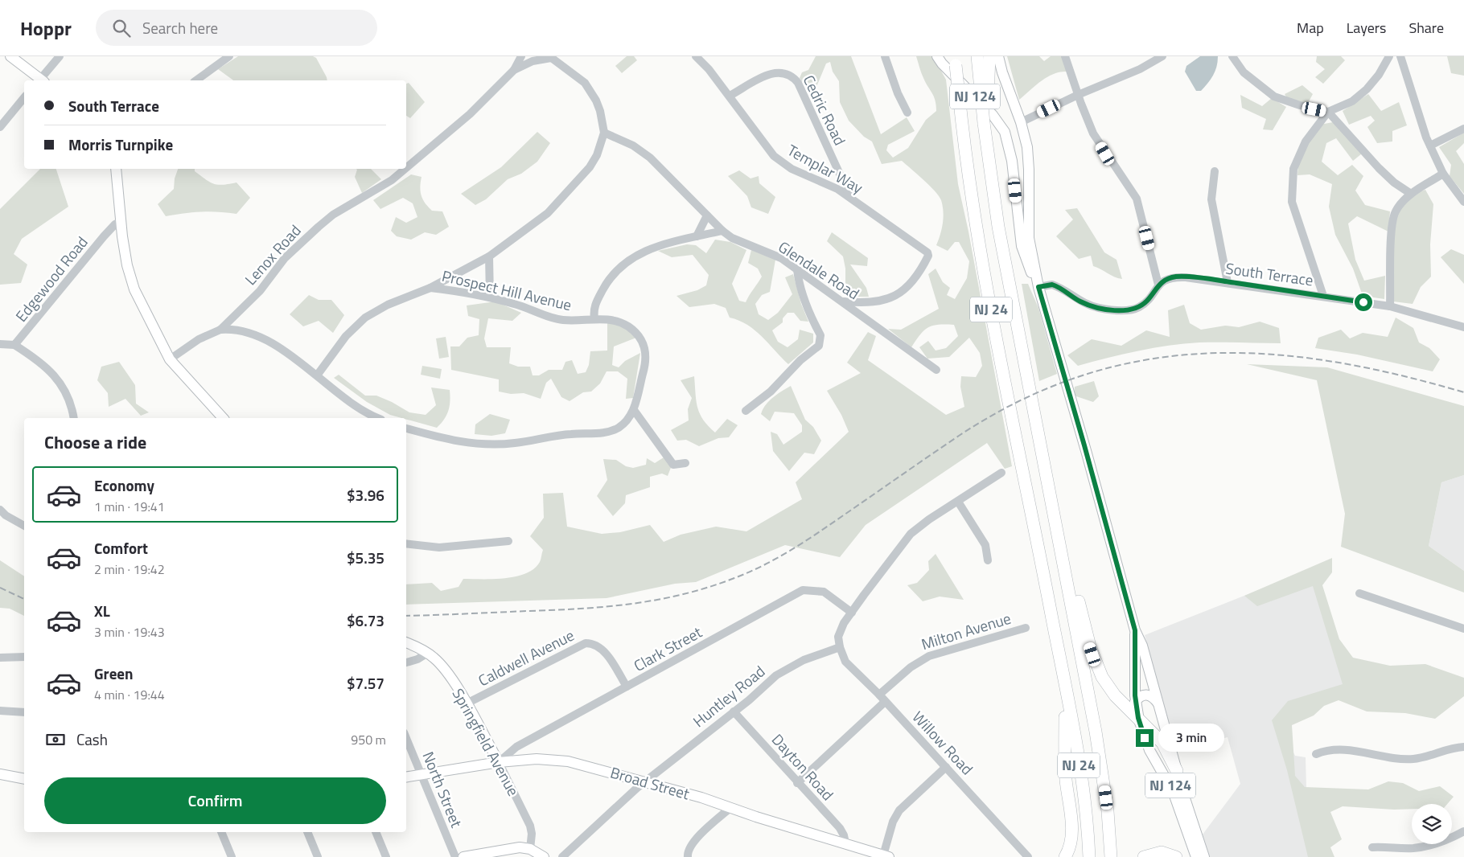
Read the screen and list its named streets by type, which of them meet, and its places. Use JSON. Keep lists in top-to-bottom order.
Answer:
{
  "streets": {
    "highway": ["NJ 24"],
    "main road": ["NJ 124", "Springfield Avenue", "Broad Street"],
    "street": [
      "Cedric Road",
      "Templar Way",
      "Lenox Road",
      "Glendale Road",
      "South Terrace",
      "Edgewood Road",
      "Prospect Hill Avenue",
      "Milton Avenue",
      "Clark Street",
      "Caldwell Avenue",
      "Huntley Road",
      "Willow Road",
      "Dayton Road",
      "North Street"
    ]
  },
  "crossings": [
    ["NJ 124", "South Terrace"],
    ["Cedric Road", "Templar Way"],
    ["Templar Way", "Glendale Road"],
    ["Milton Avenue", "Willow Road"],
    ["Clark Street", "Caldwell Avenue"],
    ["Clark Street", "Springfield Avenue"],
    ["Clark Street", "Broad Street"],
    ["Caldwell Avenue", "Springfield Avenue"],
    ["Huntley Road", "Willow Road"],
    ["Huntley Road", "Dayton Road"],
    ["Huntley Road", "Broad Street"],
    ["Springfield Avenue", "Broad Street"],
    ["Dayton Road", "Broad Street"],
    ["Broad Street", "North Street"]
  ],
  "page": {
    "header": "Hoppr",
    "search": "Search here",
    "nav": ["Map", "Layers", "Share"],
    "banner": ["South Terrace", "Morris Turnpike"],
    "heading": "Choose a ride",
    "list": [
      {
        "name": "Economy",
        "note": "1 min · 19:41",
        "value": "$3.96"
      },
      {
        "name": "Comfort",
        "note": "2 min · 19:42",
        "value": "$5.35"
      },
      {
        "name": "XL",
        "note": "3 min · 19:43",
        "value": "$6.73"
      },
      {
        "name": "Green",
        "note": "4 min · 19:44",
        "value": "$7.57"
      }
    ],
    "pay": ["Cash", "950 m"],
    "bubble": "3 min",
    "buttons": "Confirm"
  }
}
